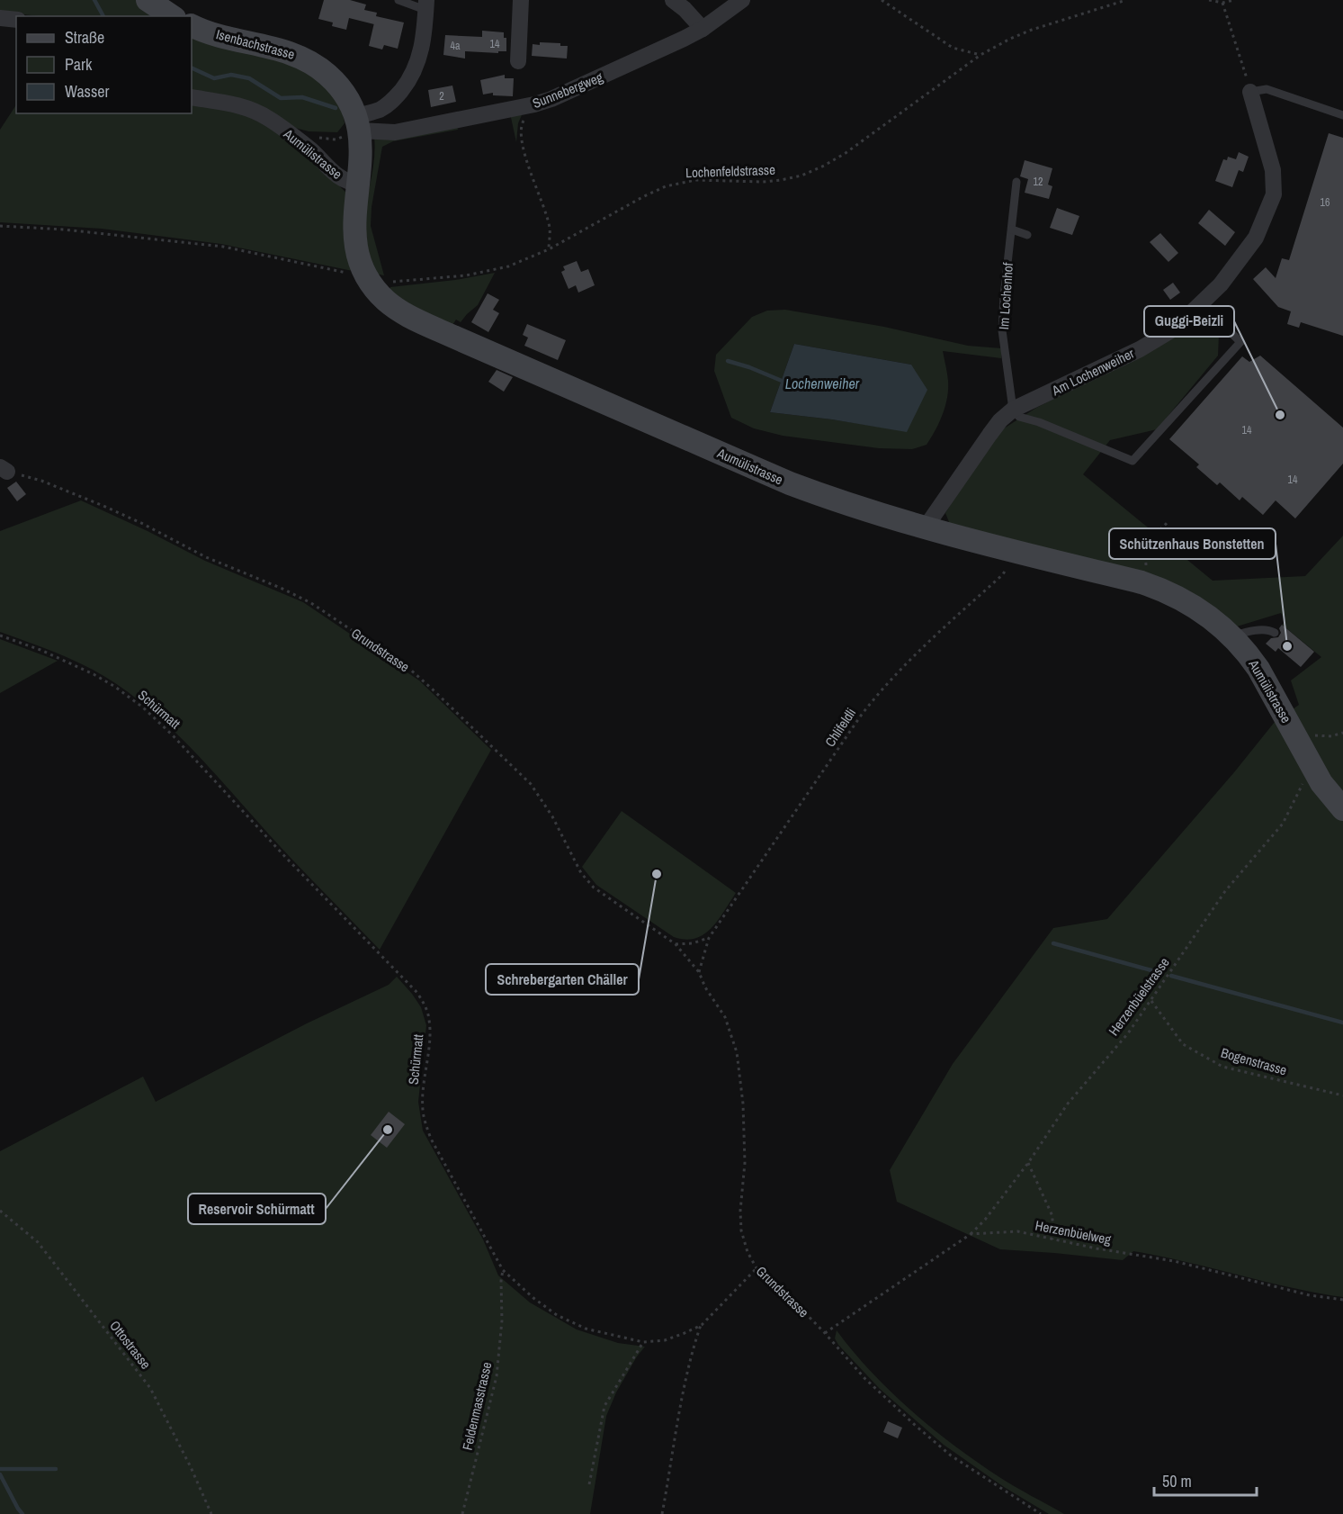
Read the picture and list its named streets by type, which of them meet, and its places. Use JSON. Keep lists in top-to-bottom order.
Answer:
{
  "streets": {
    "main road": ["Isenbachstrasse", "Aumülistrasse"],
    "street": ["Sunnebergweg", "Am Lochenweiher"],
    "lane": ["Im Lochenhof"],
    "path": [
      "Lochenfeldstrasse",
      "Grundstrasse",
      "Schürmatt",
      "Chlifeldli",
      "Herzenbüelstrasse",
      "Bogenstrasse",
      "Herzenbüelweg",
      "Ottostrasse",
      "Feldenmasstrasse"
    ]
  },
  "crossings": [
    ["Isenbachstrasse", "Sunnebergweg"],
    ["Isenbachstrasse", "Aumülistrasse"],
    ["Aumülistrasse", "Lochenfeldstrasse"],
    ["Aumülistrasse", "Am Lochenweiher"],
    ["Aumülistrasse", "Chlifeldli"],
    ["Aumülistrasse", "Herzenbüelstrasse"],
    ["Im Lochenhof", "Am Lochenweiher"],
    ["Grundstrasse", "Schürmatt"],
    ["Schürmatt", "Feldenmasstrasse"],
    ["Herzenbüelstrasse", "Bogenstrasse"],
    ["Herzenbüelstrasse", "Herzenbüelweg"]
  ],
  "water": ["Lochenweiher"],
  "places": [
    "Guggi-Beizli",
    "Schützenhaus Bonstetten",
    "Schrebergarten Chäller",
    "Reservoir Schürmatt"
  ],
  "house_numbers": [
    "14",
    "4a",
    "2",
    "12",
    "16",
    "14",
    "14"
  ],
  "legend": ["Straße", "Park", "Wasser"],
  "scale_bar": "50 m"
}
